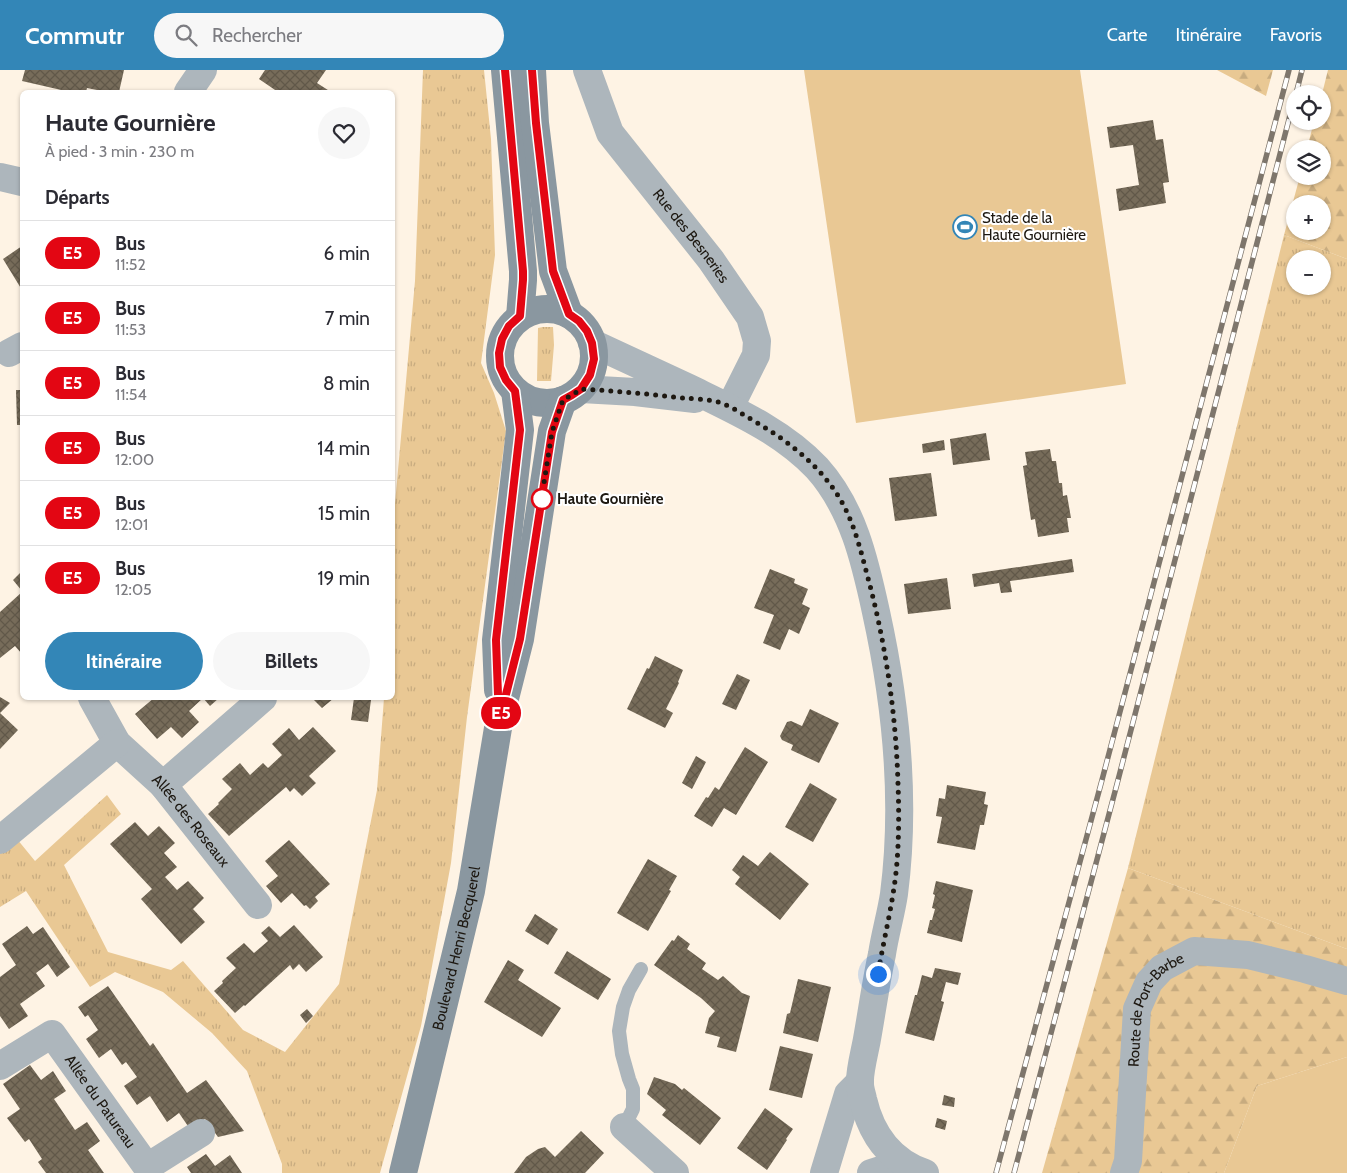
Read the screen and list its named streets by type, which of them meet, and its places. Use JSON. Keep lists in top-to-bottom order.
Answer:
{
  "streets": {
    "main road": ["Boulevard Henri Becquerel"],
    "street": [
      "Rue des Besneries",
      "Allée des Roseaux",
      "Route de Port-Barbe",
      "Allée du Patureau"
    ]
  },
  "places": {
    "sports": ["Stade de la Haute Gournière"],
    "other": ["Haute Gournière"]
  },
  "lines": ["bus line E5"],
  "page": {
    "header": "Commutr",
    "search": "Rechercher",
    "nav": ["Carte", "Itinéraire", "Favoris"],
    "on_map": "E5",
    "map_buttons": ["+", "−"],
    "heading": [
      ["Haute Gournière", "À pied · 3 min · 230 m"],
      "Départs"
    ],
    "list": [
      {
        "mark": "E5",
        "name": "Bus",
        "note": "11:52",
        "value": "6 min"
      },
      {
        "mark": "E5",
        "name": "Bus",
        "note": "11:53",
        "value": "7 min"
      },
      {
        "mark": "E5",
        "name": "Bus",
        "note": "11:54",
        "value": "8 min"
      },
      {
        "mark": "E5",
        "name": "Bus",
        "note": "12:00",
        "value": "14 min"
      },
      {
        "mark": "E5",
        "name": "Bus",
        "note": "12:01",
        "value": "15 min"
      },
      {
        "mark": "E5",
        "name": "Bus",
        "note": "12:05",
        "value": "19 min"
      }
    ],
    "buttons": ["Itinéraire", "Billets"]
  }
}
